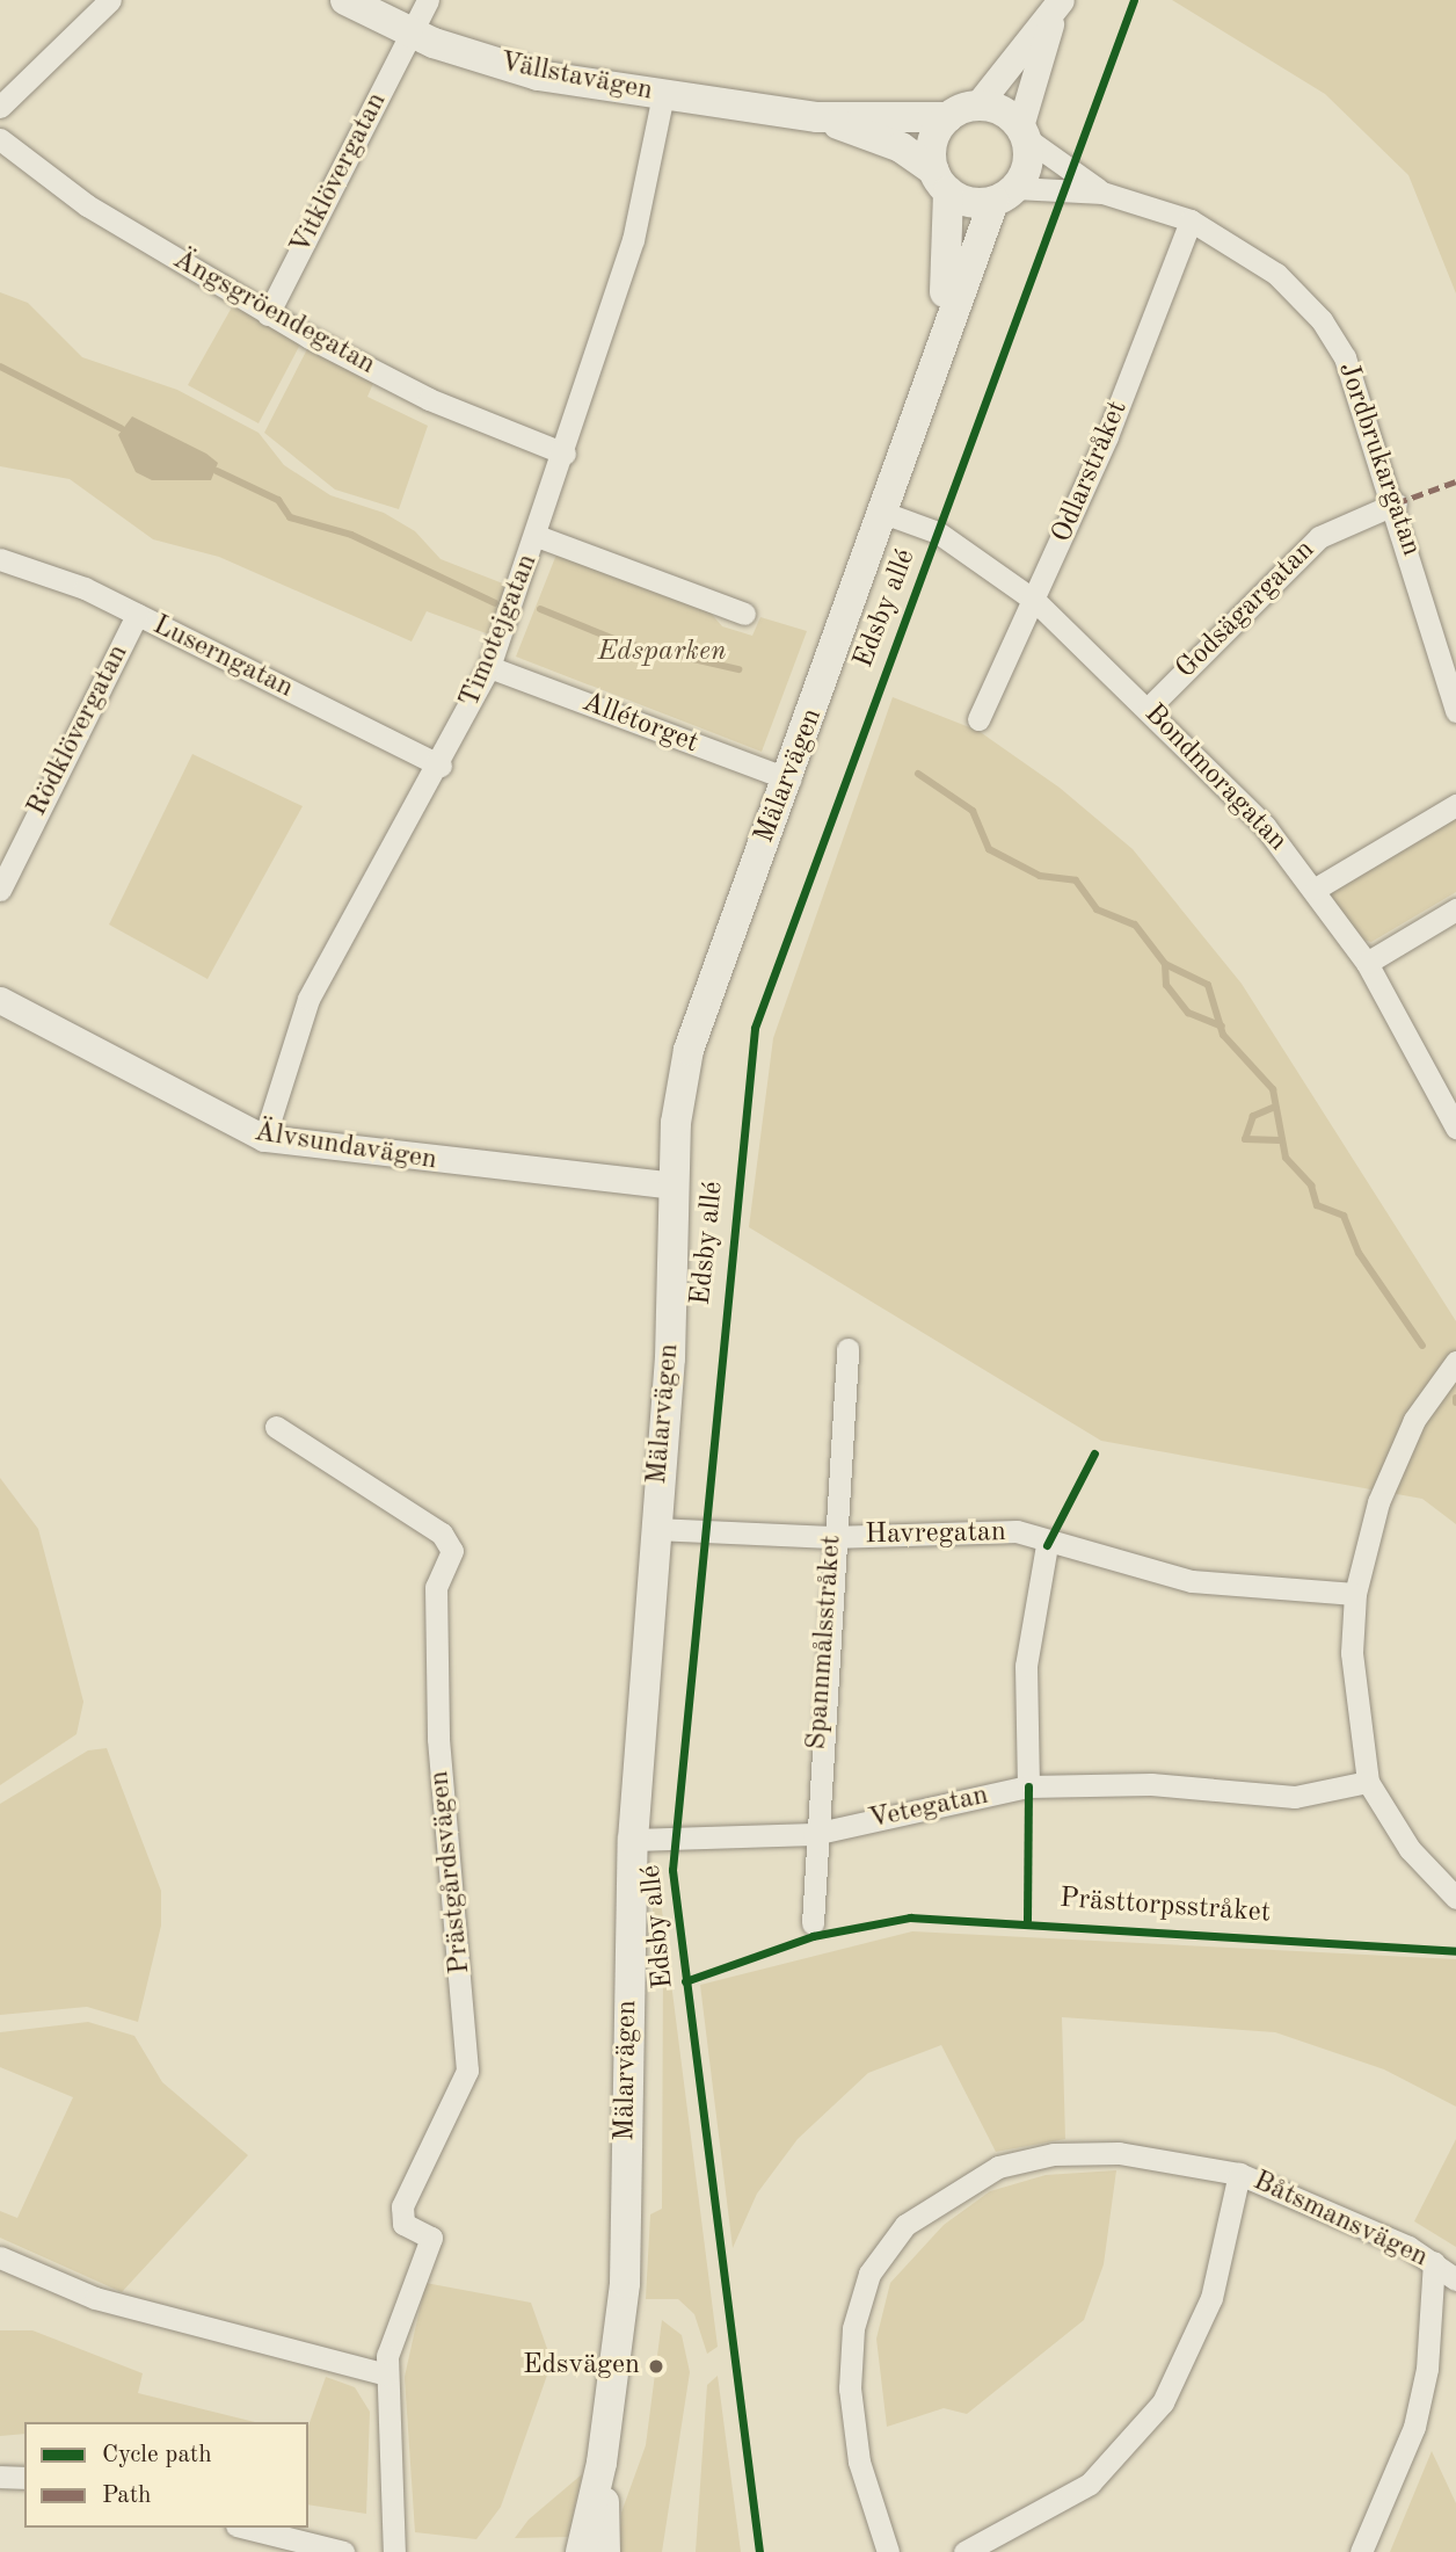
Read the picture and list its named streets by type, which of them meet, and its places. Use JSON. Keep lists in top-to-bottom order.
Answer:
{
  "streets": {
    "main road": ["Vällstavägen", "Mälarvägen"],
    "street": [
      "Vitklövergatan",
      "Ängsgröendegatan",
      "Jordbrukargatan",
      "Odlarstråket",
      "Godsägargatan",
      "Timotejgatan",
      "Luserngatan",
      "Allétorget",
      "Rödklövergatan",
      "Bondmoragatan",
      "Älvsundavägen",
      "Havregatan",
      "Spannmålsstråket",
      "Vetegatan",
      "Prästgårdsvägen",
      "Båtsmansvägen"
    ],
    "cycle path": ["Edsby allé", "Prästtorpsstråket"]
  },
  "crossings": [
    ["Vällstavägen", "Vitklövergatan"],
    ["Vällstavägen", "Jordbrukargatan"],
    ["Vällstavägen", "Timotejgatan"],
    ["Vällstavägen", "Mälarvägen"],
    ["Vitklövergatan", "Ängsgröendegatan"],
    ["Ängsgröendegatan", "Timotejgatan"],
    ["Jordbrukargatan", "Odlarstråket"],
    ["Jordbrukargatan", "Godsägargatan"],
    ["Jordbrukargatan", "Mälarvägen"],
    ["Odlarstråket", "Bondmoragatan"],
    ["Godsägargatan", "Bondmoragatan"],
    ["Timotejgatan", "Luserngatan"],
    ["Timotejgatan", "Allétorget"],
    ["Timotejgatan", "Älvsundavägen"],
    ["Luserngatan", "Rödklövergatan"],
    ["Allétorget", "Mälarvägen"],
    ["Mälarvägen", "Bondmoragatan"],
    ["Mälarvägen", "Älvsundavägen"],
    ["Mälarvägen", "Havregatan"],
    ["Mälarvägen", "Vetegatan"],
    ["Havregatan", "Spannmålsstråket"],
    ["Spannmålsstråket", "Vetegatan"]
  ],
  "parks": ["Edsparken"],
  "places": ["Edsvägen"],
  "legend": ["Cycle path", "Path"]
}
